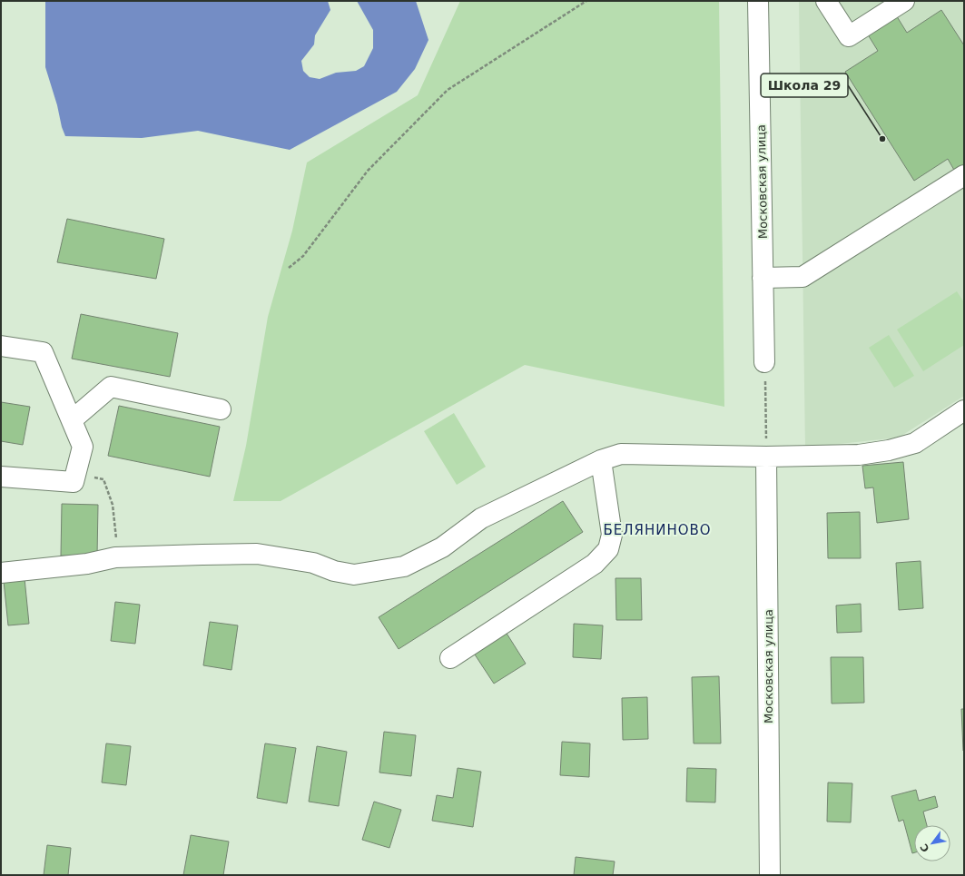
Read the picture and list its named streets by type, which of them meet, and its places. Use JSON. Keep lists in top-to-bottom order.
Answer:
{
  "streets": {
    "street": ["Московская улица"]
  },
  "districts": ["БЕЛЯНИНОВО"],
  "places": ["Школа 29"],
  "north": "bottom left"
}
